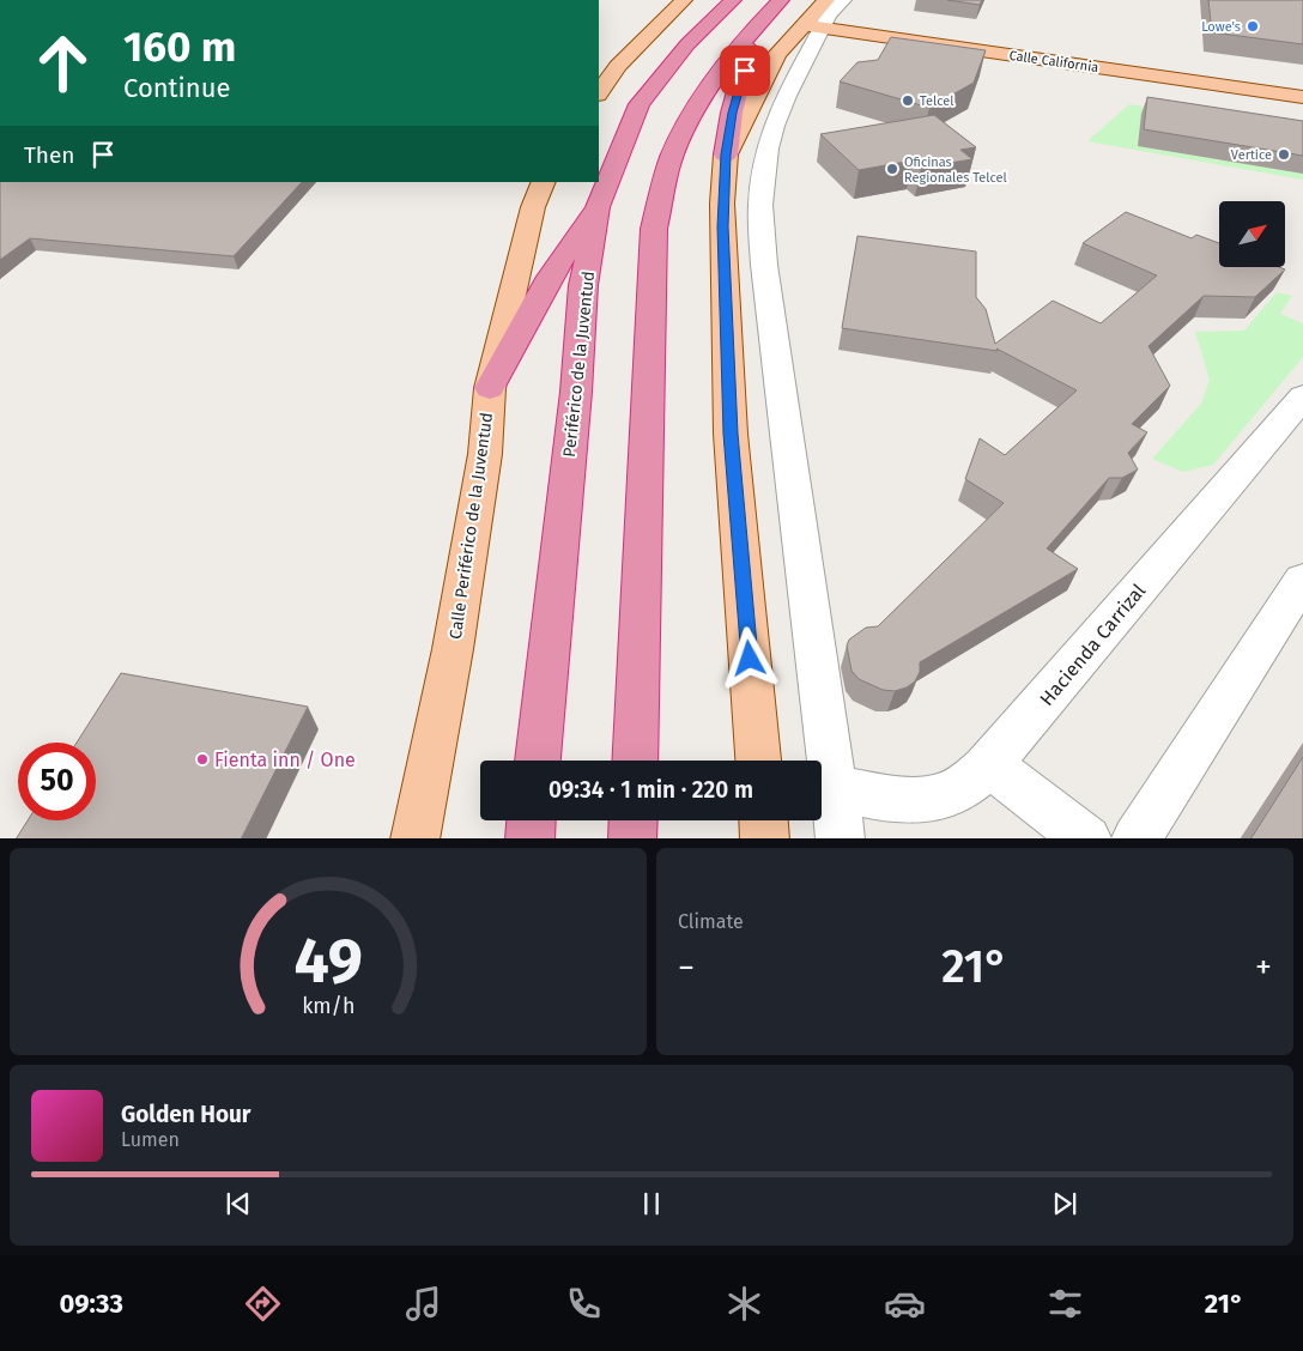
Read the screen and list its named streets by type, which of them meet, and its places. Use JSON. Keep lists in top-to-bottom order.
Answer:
{
  "streets": {
    "highway": ["Periférico de la Juventud"],
    "main road": ["Calle California", "Calle Periférico de la Juventud"],
    "street": ["Hacienda Carrizal"]
  },
  "places": [
    "Lowe's",
    "Telcel",
    "Vertice",
    "Oficinas Regionales Telcel",
    "Fienta inn / One"
  ],
  "north": "top right",
  "page": {
    "turn": ["160 m", "Continue"],
    "then": "Then",
    "limit": "50",
    "trip": "09:34 · 1 min · 220 m",
    "tile": "Climate",
    "heat": ["−", "21°", "+"],
    "song": ["Golden Hour", "Lumen"],
    "tabs": ["09:33", "21°"],
    "gauge": ["49", "km/h"]
  }
}
